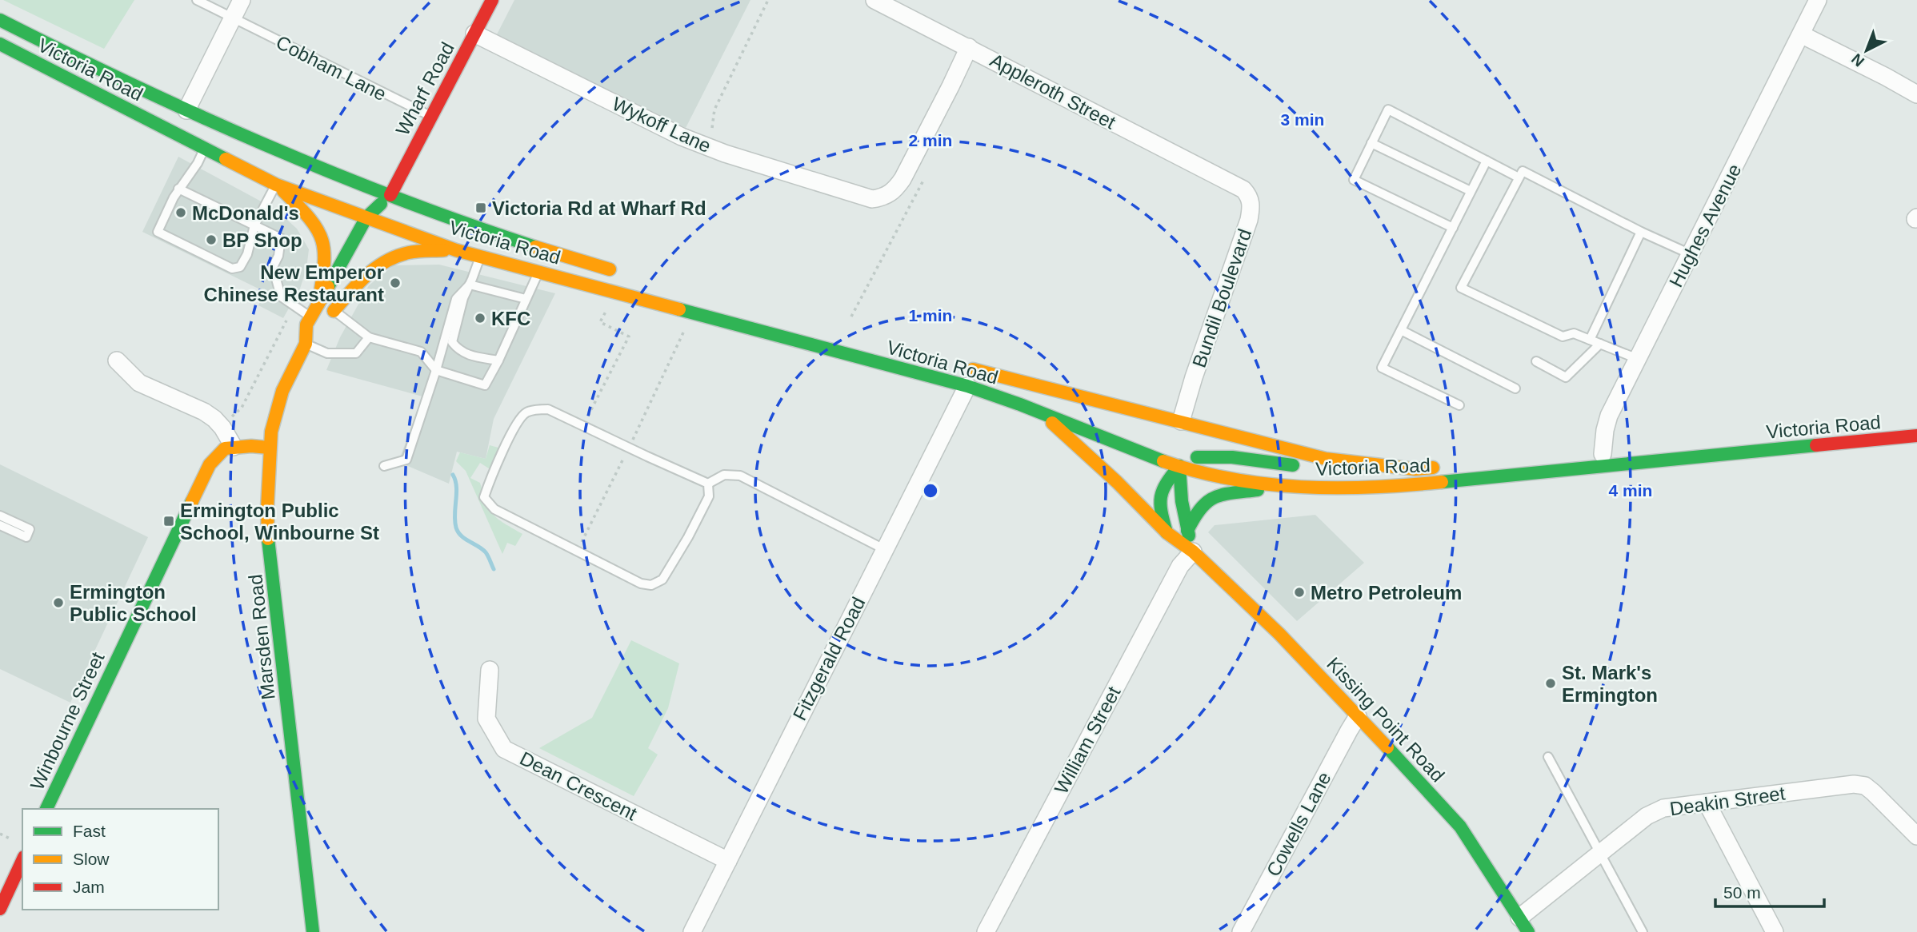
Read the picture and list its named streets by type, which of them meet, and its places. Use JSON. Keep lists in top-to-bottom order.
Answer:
{
  "streets": {
    "main road": [
      "Victoria Road",
      "Wharf Road",
      "Marsden Road",
      "Kissing Point Road",
      "Winbourne Street"
    ],
    "street": [
      "Appleroth Street",
      "Wykoff Lane",
      "Hughes Avenue",
      "Bundil Boulevard",
      "Fitzgerald Road",
      "William Street",
      "Dean Crescent",
      "Deakin Street",
      "Cowells Lane"
    ],
    "lane": ["Cobham Lane"]
  },
  "crossings": [
    ["Cobham Lane", "Wharf Road"],
    ["Victoria Road", "Wharf Road"],
    ["Victoria Road", "Hughes Avenue"],
    ["Victoria Road", "Bundil Boulevard"],
    ["Victoria Road", "Marsden Road"],
    ["Victoria Road", "Fitzgerald Road"],
    ["Victoria Road", "Kissing Point Road"],
    ["Wharf Road", "Wykoff Lane"],
    ["Wharf Road", "Marsden Road"],
    ["Appleroth Street", "Wykoff Lane"],
    ["Appleroth Street", "Bundil Boulevard"],
    ["Fitzgerald Road", "Dean Crescent"],
    ["Kissing Point Road", "William Street"],
    ["Kissing Point Road", "Deakin Street"],
    ["Kissing Point Road", "Cowells Lane"]
  ],
  "places": {
    "transit": ["Victoria Rd at Wharf Rd", "Ermington Public School, Winbourne St"],
    "other": [
      "McDonald's",
      "BP Shop",
      "New Emperor Chinese Restaurant",
      "KFC",
      "Metro Petroleum",
      "Ermington Public School",
      "St. Mark's Ermington"
    ]
  },
  "legend": ["Fast", "Slow", "Jam"],
  "scale_bar": "50 m",
  "north": "bottom left",
  "rings": [
    "3 min",
    "2 min",
    "1 min",
    "4 min"
  ]
}
